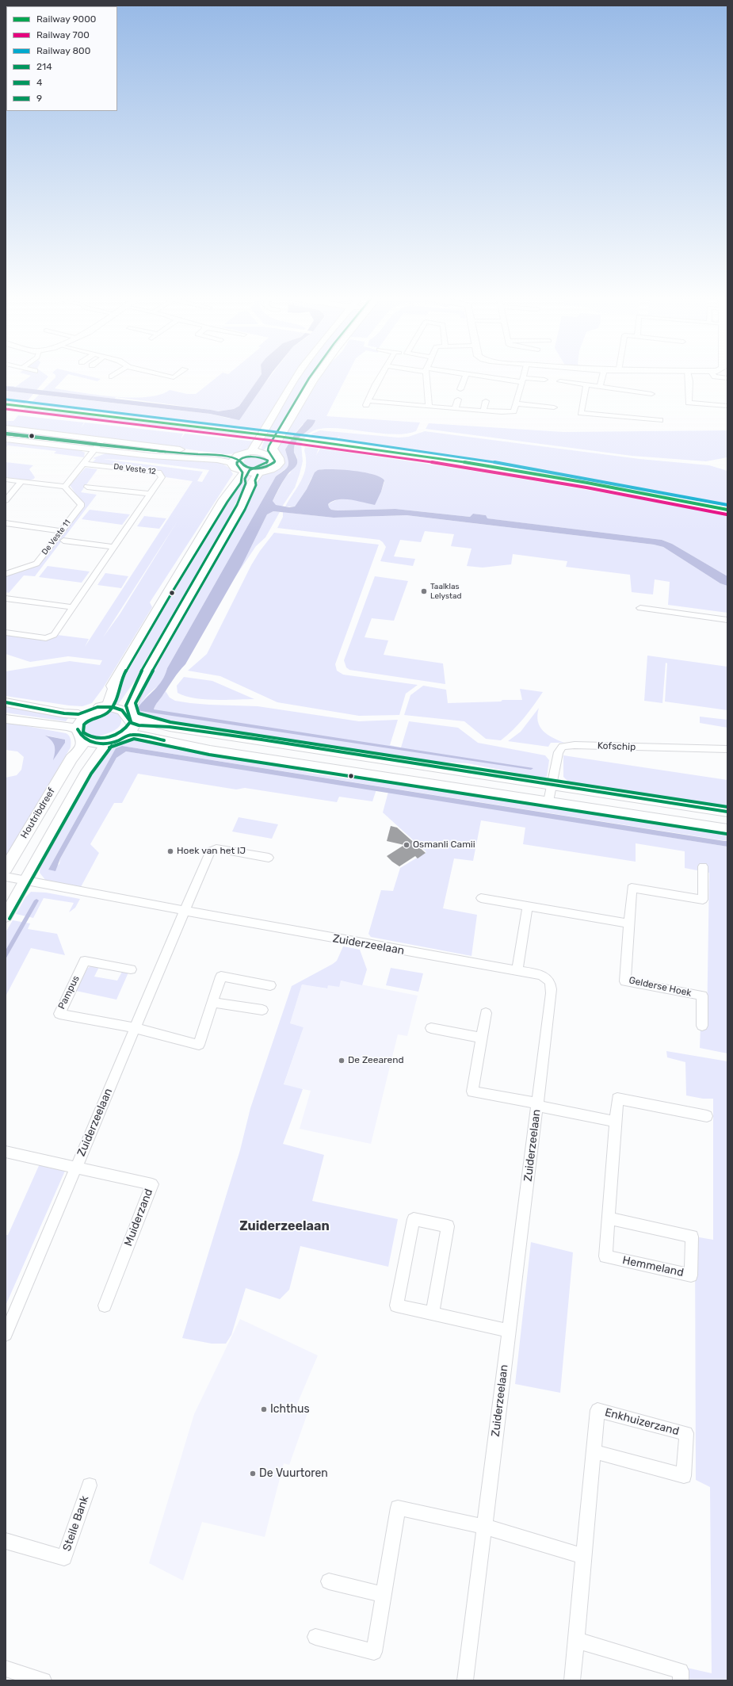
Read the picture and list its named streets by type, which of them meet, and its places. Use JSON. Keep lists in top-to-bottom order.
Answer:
{
  "streets": {
    "main road": ["Houtribdreef"],
    "street": [
      "De Veste 12",
      "De Veste 11",
      "Kofschip",
      "Zuiderzeelaan",
      "Gelderse Hoek",
      "Pampus",
      "Muiderzand",
      "Hemmeland",
      "Enkhuizerzand",
      "Steile Bank"
    ]
  },
  "crossings": [
    ["Zuiderzeelaan", "Pampus"],
    ["Zuiderzeelaan", "Muiderzand"]
  ],
  "districts": ["Zuiderzeelaan"],
  "places": [
    "Taalklas Lelystad",
    "Osmanli Camii",
    "Hoek van het IJ",
    "De Zeearend",
    "Ichthus",
    "De Vuurtoren"
  ],
  "lines": [
    "transit line 9",
    "rail line 800",
    "rail line 9000",
    "rail line 700",
    "transit line 4",
    "transit line 214"
  ],
  "legend": [
    "Railway 9000",
    "Railway 700",
    "Railway 800",
    "214",
    "4",
    "9"
  ]
}
